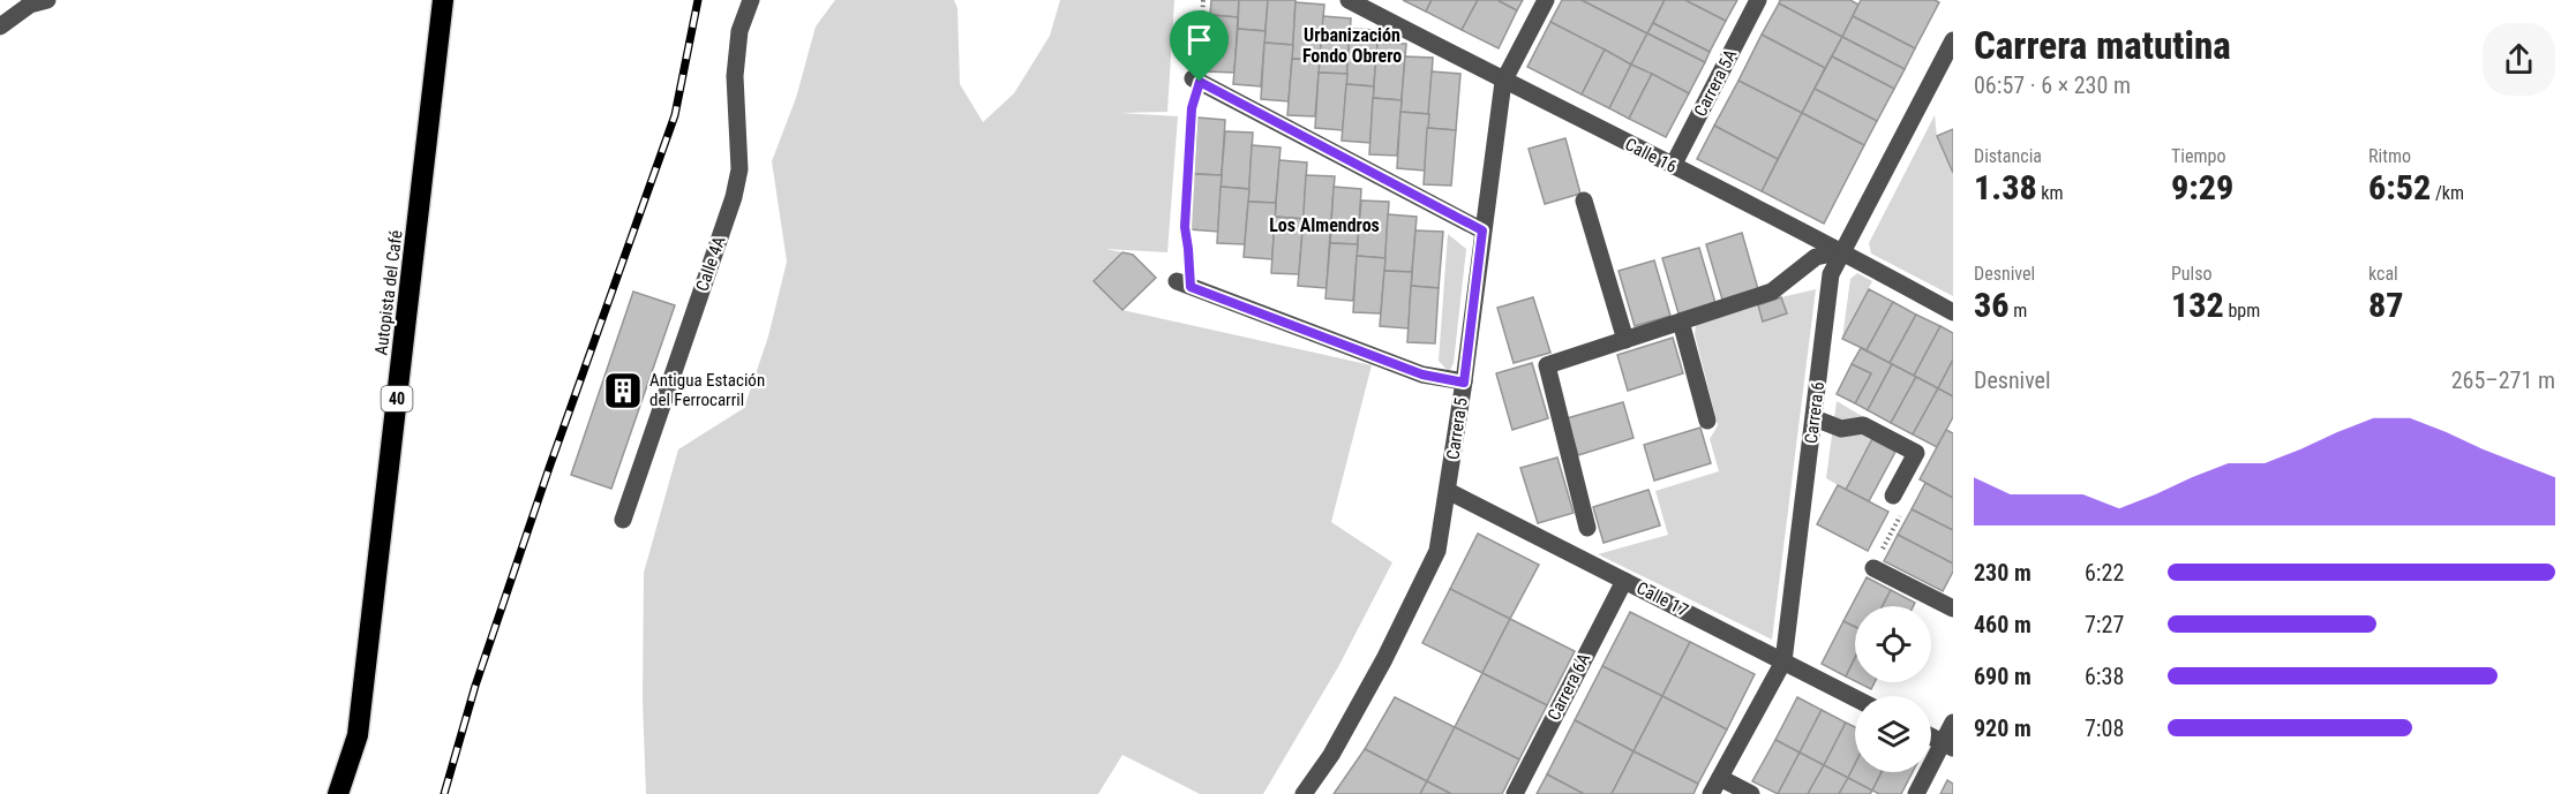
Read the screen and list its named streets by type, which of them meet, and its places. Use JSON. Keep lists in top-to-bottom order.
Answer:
{
  "streets": {
    "highway": ["Autopista del Café", "40"],
    "street": [
      "Carrera 5A",
      "Calle 16",
      "Calle 4A",
      "Carrera 6",
      "Carrera 5",
      "Calle 17",
      "Carrera 6A"
    ]
  },
  "crossings": [
    ["Carrera 5A", "Calle 16"],
    ["Calle 16", "Carrera 6"],
    ["Calle 16", "Carrera 5"],
    ["Carrera 6", "Calle 17"],
    ["Carrera 5", "Calle 17"],
    ["Calle 17", "Carrera 6A"]
  ],
  "districts": ["Urbanización Fondo Obrero", "Los Almendros"],
  "places": {
    "building": ["Antigua Estación del Ferrocarril"]
  },
  "page": {
    "heading": ["Carrera matutina", "06:57 · 6 × 230 m"],
    "stats": [
      ["Distancia", "1.38 km"],
      ["Tiempo", "9:29"],
      ["Ritmo", "6:52 /km"],
      ["Desnivel", "36 m"],
      ["Pulso", "132 bpm"],
      ["kcal", "87"]
    ],
    "chart": ["Desnivel", "265–271 m"],
    "list": [
      {
        "name": "230 m",
        "note": "6:22"
      },
      {
        "name": "460 m",
        "note": "7:27"
      },
      {
        "name": "690 m",
        "note": "6:38"
      },
      {
        "name": "920 m",
        "note": "7:08"
      }
    ]
  }
}
